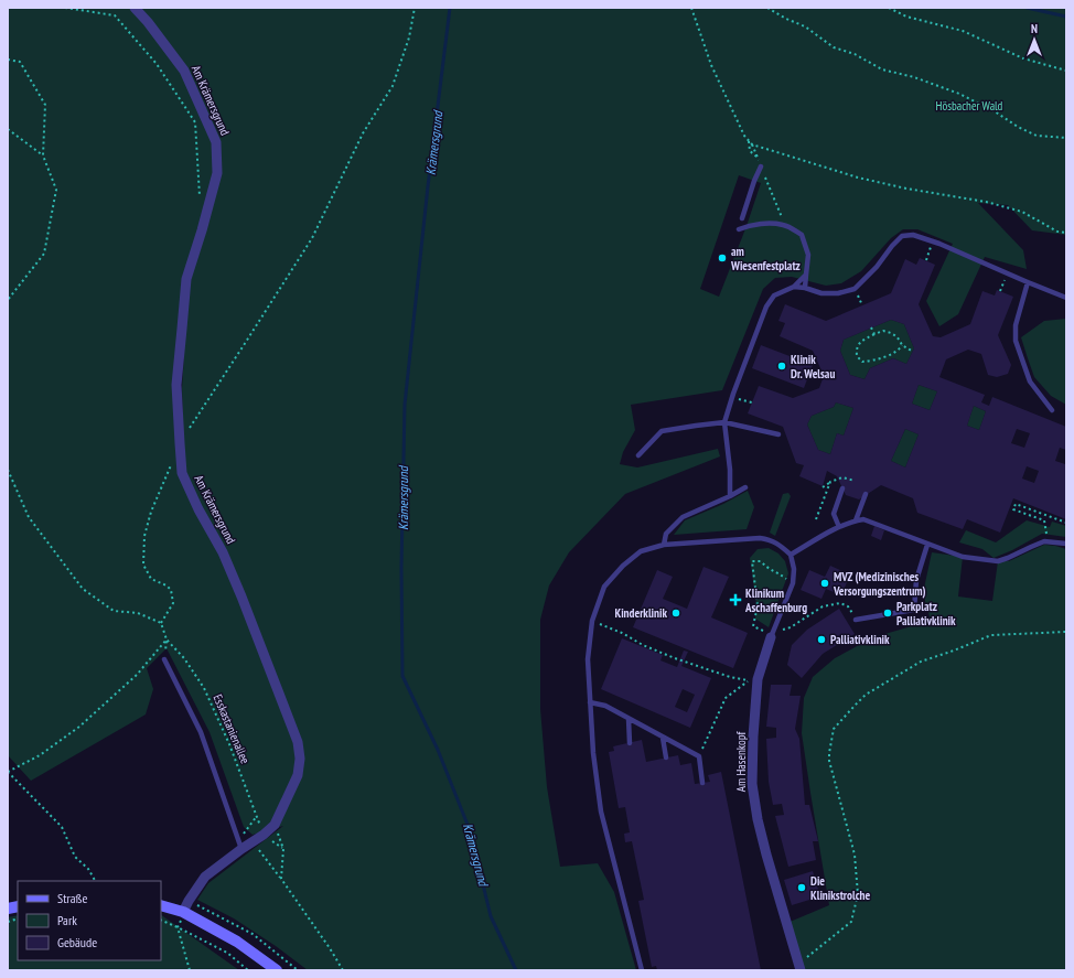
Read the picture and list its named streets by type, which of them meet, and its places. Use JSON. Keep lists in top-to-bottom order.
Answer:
{
  "streets": {
    "street": ["Am Krämersgrund", "Am Hasenkopf"],
    "path": ["Esskastanienallee"]
  },
  "crossings": [
    ["Am Krämersgrund", "Esskastanienallee"]
  ],
  "water": ["Krämersgrund"],
  "parks": ["Hösbacher Wald"],
  "places": {
    "other": [
      "am Wiesenfestplatz",
      "Klinik Dr. Welsau",
      "MVZ (Medizinisches Versorgungszentrum)",
      "Kinderklinik",
      "Parkplatz Palliativklinik",
      "Palliativklinik",
      "Die Klinikstrolche"
    ],
    "health": ["Klinikum Aschaffenburg"]
  },
  "legend": ["Straße", "Park", "Gebäude"],
  "north": "top"
}
